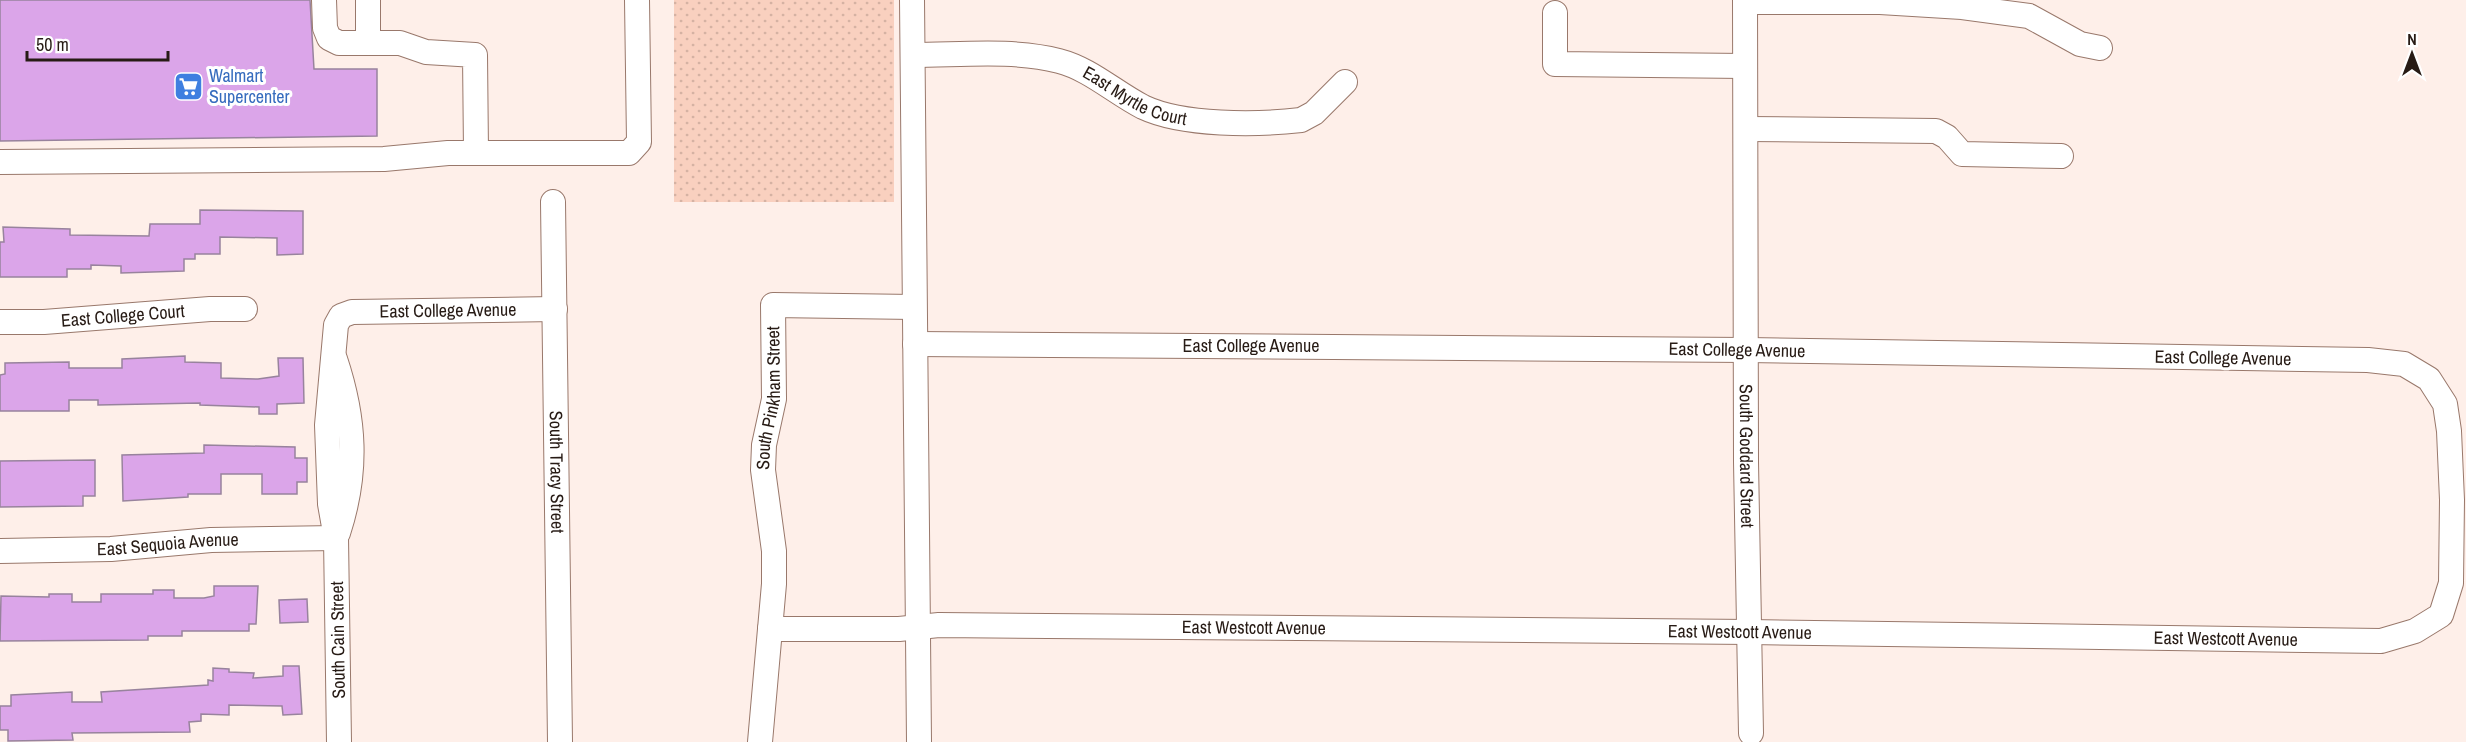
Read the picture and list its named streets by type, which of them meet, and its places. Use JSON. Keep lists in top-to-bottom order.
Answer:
{
  "streets": {
    "street": [
      "East Myrtle Court",
      "East College Avenue",
      "East College Court",
      "South Pinkham Street",
      "South Goddard Street",
      "South Tracy Street",
      "East Sequoia Avenue",
      "East Westcott Avenue",
      "South Cain Street"
    ]
  },
  "crossings": [
    ["East College Avenue", "South Goddard Street"],
    ["East College Avenue", "South Tracy Street"],
    ["East College Avenue", "East Westcott Avenue"],
    ["East College Avenue", "South Cain Street"],
    ["South Goddard Street", "East Westcott Avenue"],
    ["East Sequoia Avenue", "South Cain Street"]
  ],
  "places": {
    "supermarket": ["Walmart Supercenter"]
  },
  "scale_bar": "50 m",
  "north": "top"
}
